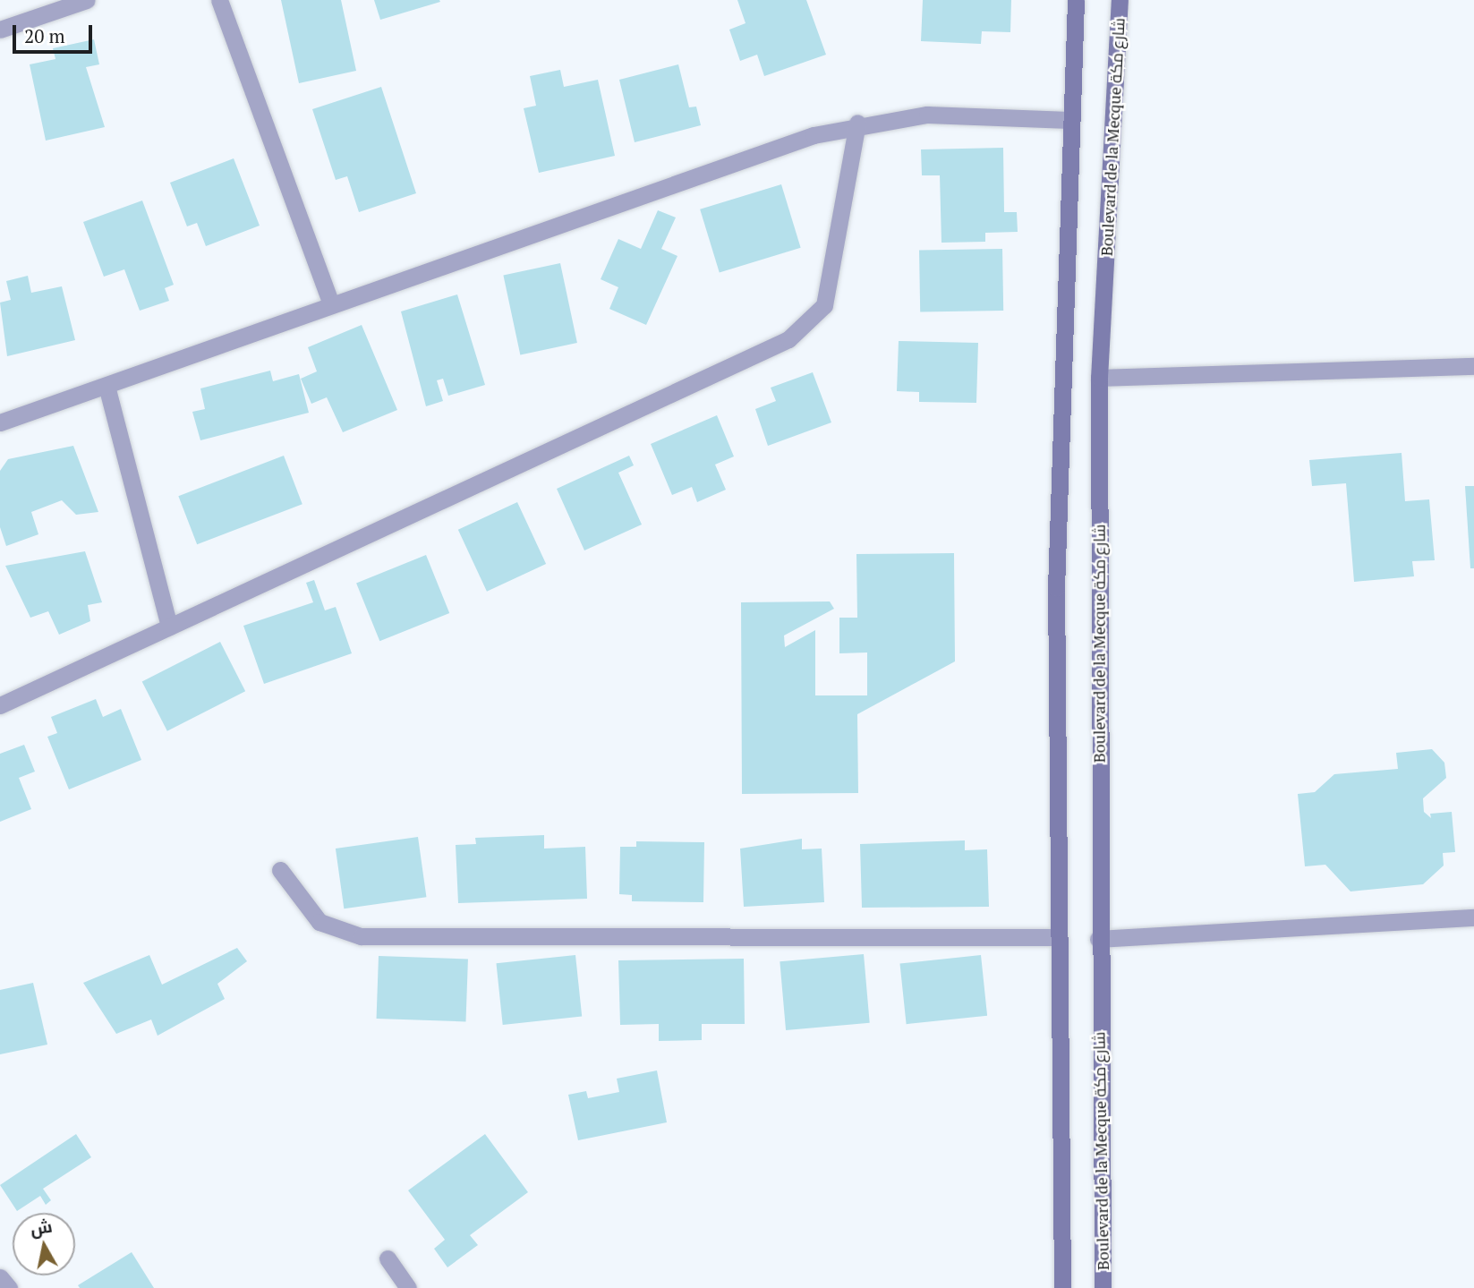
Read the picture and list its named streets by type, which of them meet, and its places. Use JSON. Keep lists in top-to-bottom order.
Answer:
{
  "streets": {
    "main road": ["Boulevard de la Mecque شارع مكة"]
  },
  "scale_bar": "20 m",
  "north": "top"
}
